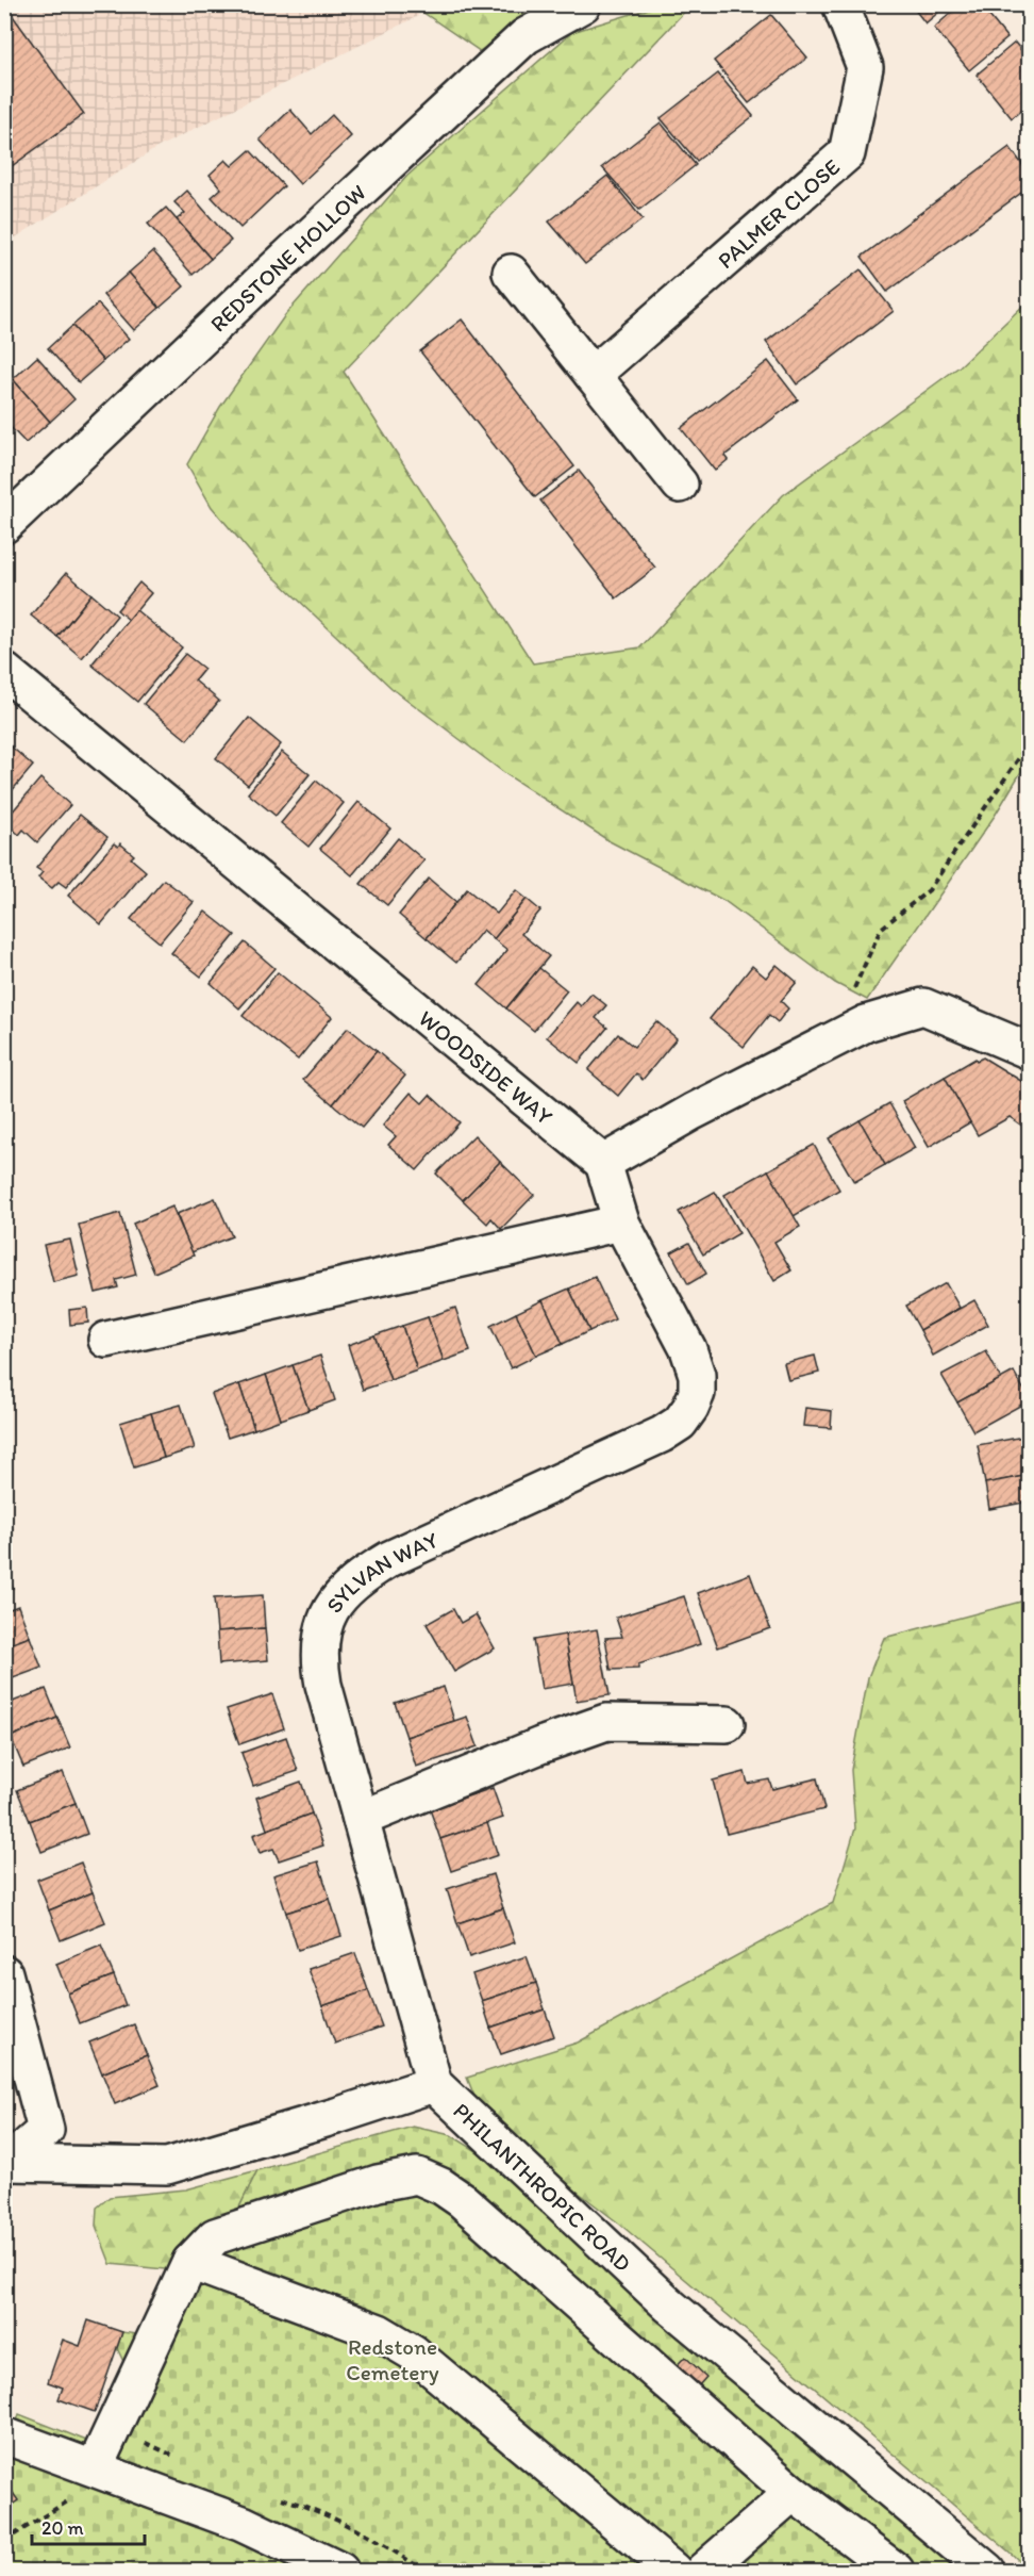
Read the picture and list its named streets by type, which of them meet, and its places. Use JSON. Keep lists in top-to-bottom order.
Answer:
{
  "streets": {
    "street": [
      "PALMER CLOSE",
      "REDSTONE HOLLOW",
      "WOODSIDE WAY",
      "SYLVAN WAY",
      "PHILANTHROPIC ROAD"
    ]
  },
  "crossings": [
    ["WOODSIDE WAY", "SYLVAN WAY"],
    ["SYLVAN WAY", "PHILANTHROPIC ROAD"]
  ],
  "parks": ["Redstone Cemetery"],
  "scale_bar": "20 m"
}
